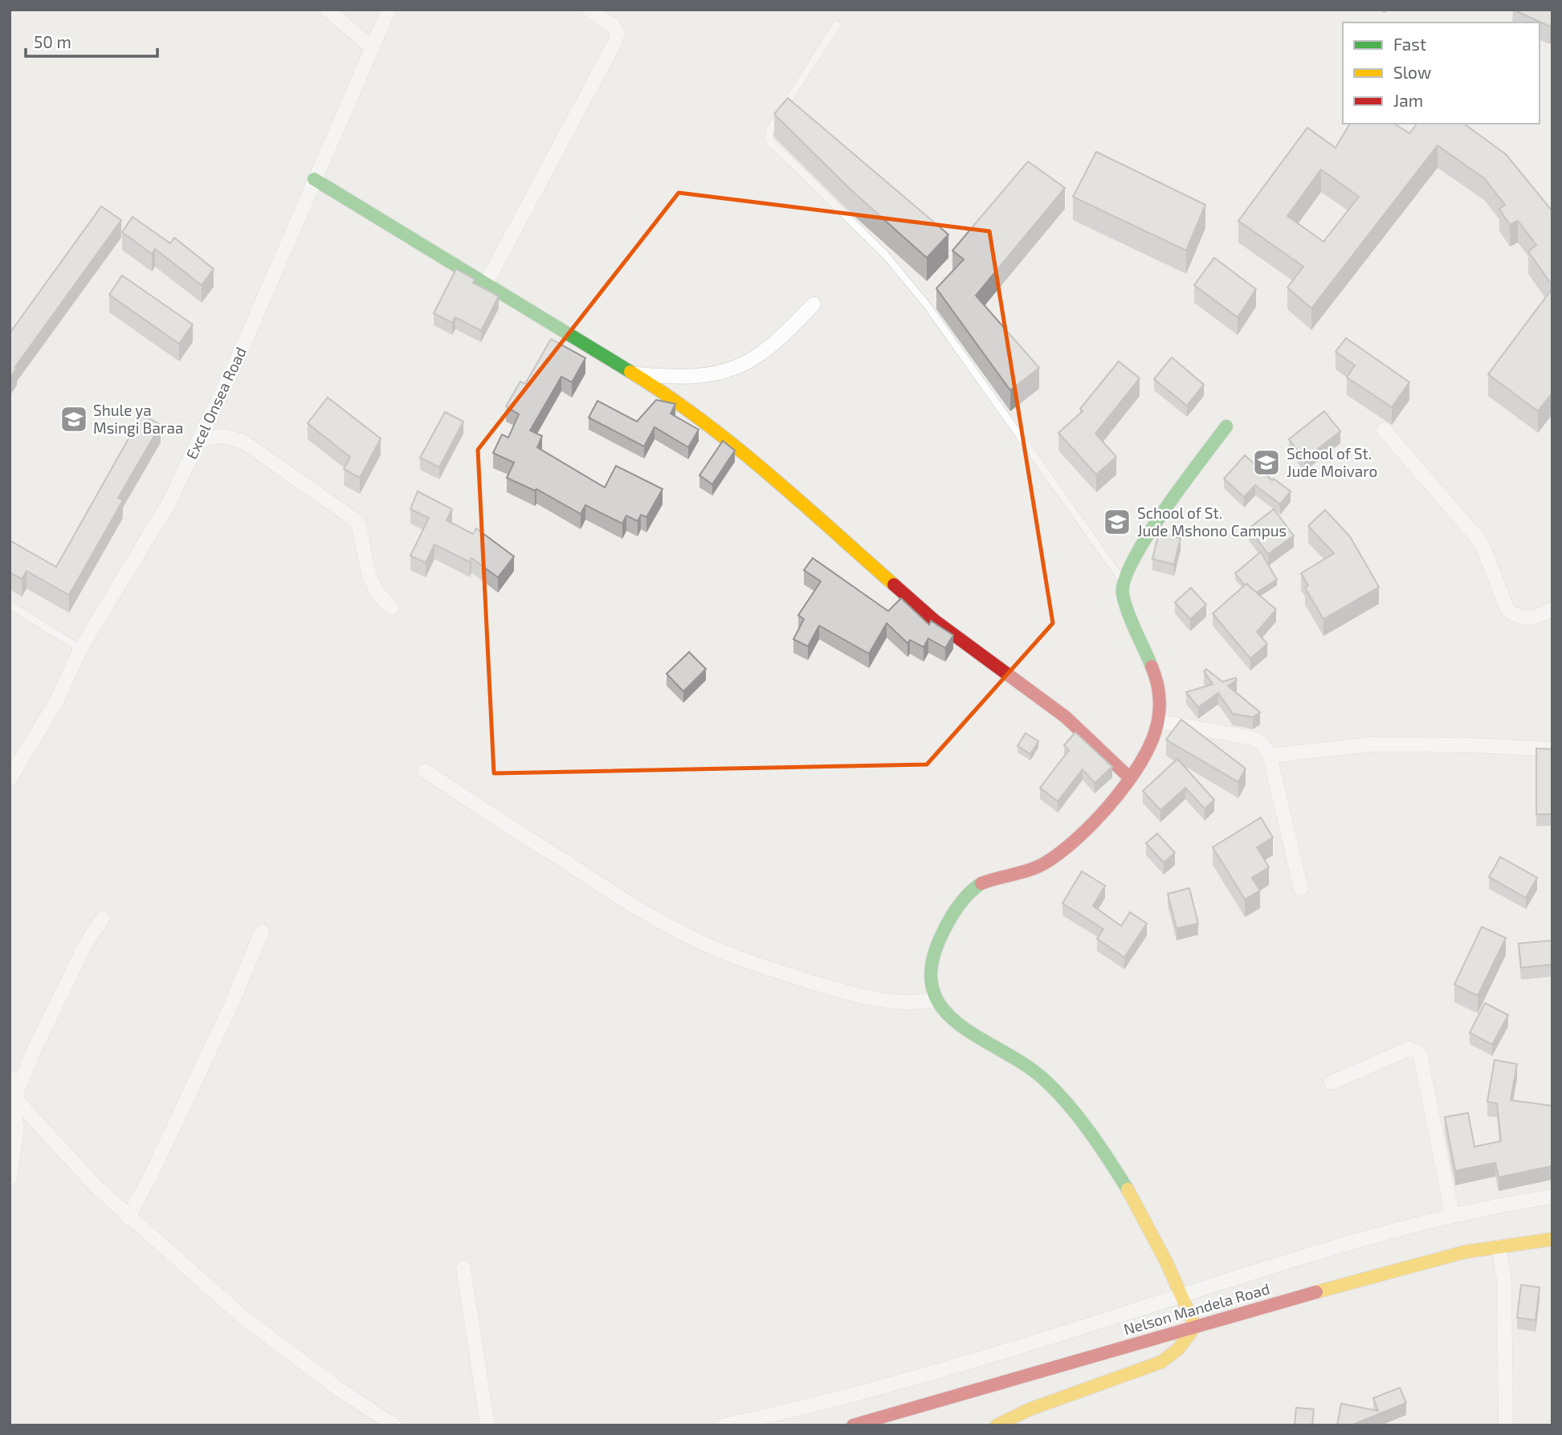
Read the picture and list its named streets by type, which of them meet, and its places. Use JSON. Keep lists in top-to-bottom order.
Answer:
{
  "streets": {
    "street": ["Excel Onsea Road", "Nelson Mandela Road"]
  },
  "places": {
    "school or university": ["Shule ya Msingi Baraa", "School of St. Jude Moivaro", "School of St. Jude Mshono Campus"]
  },
  "legend": ["Fast", "Slow", "Jam"],
  "scale_bar": "50 m"
}
